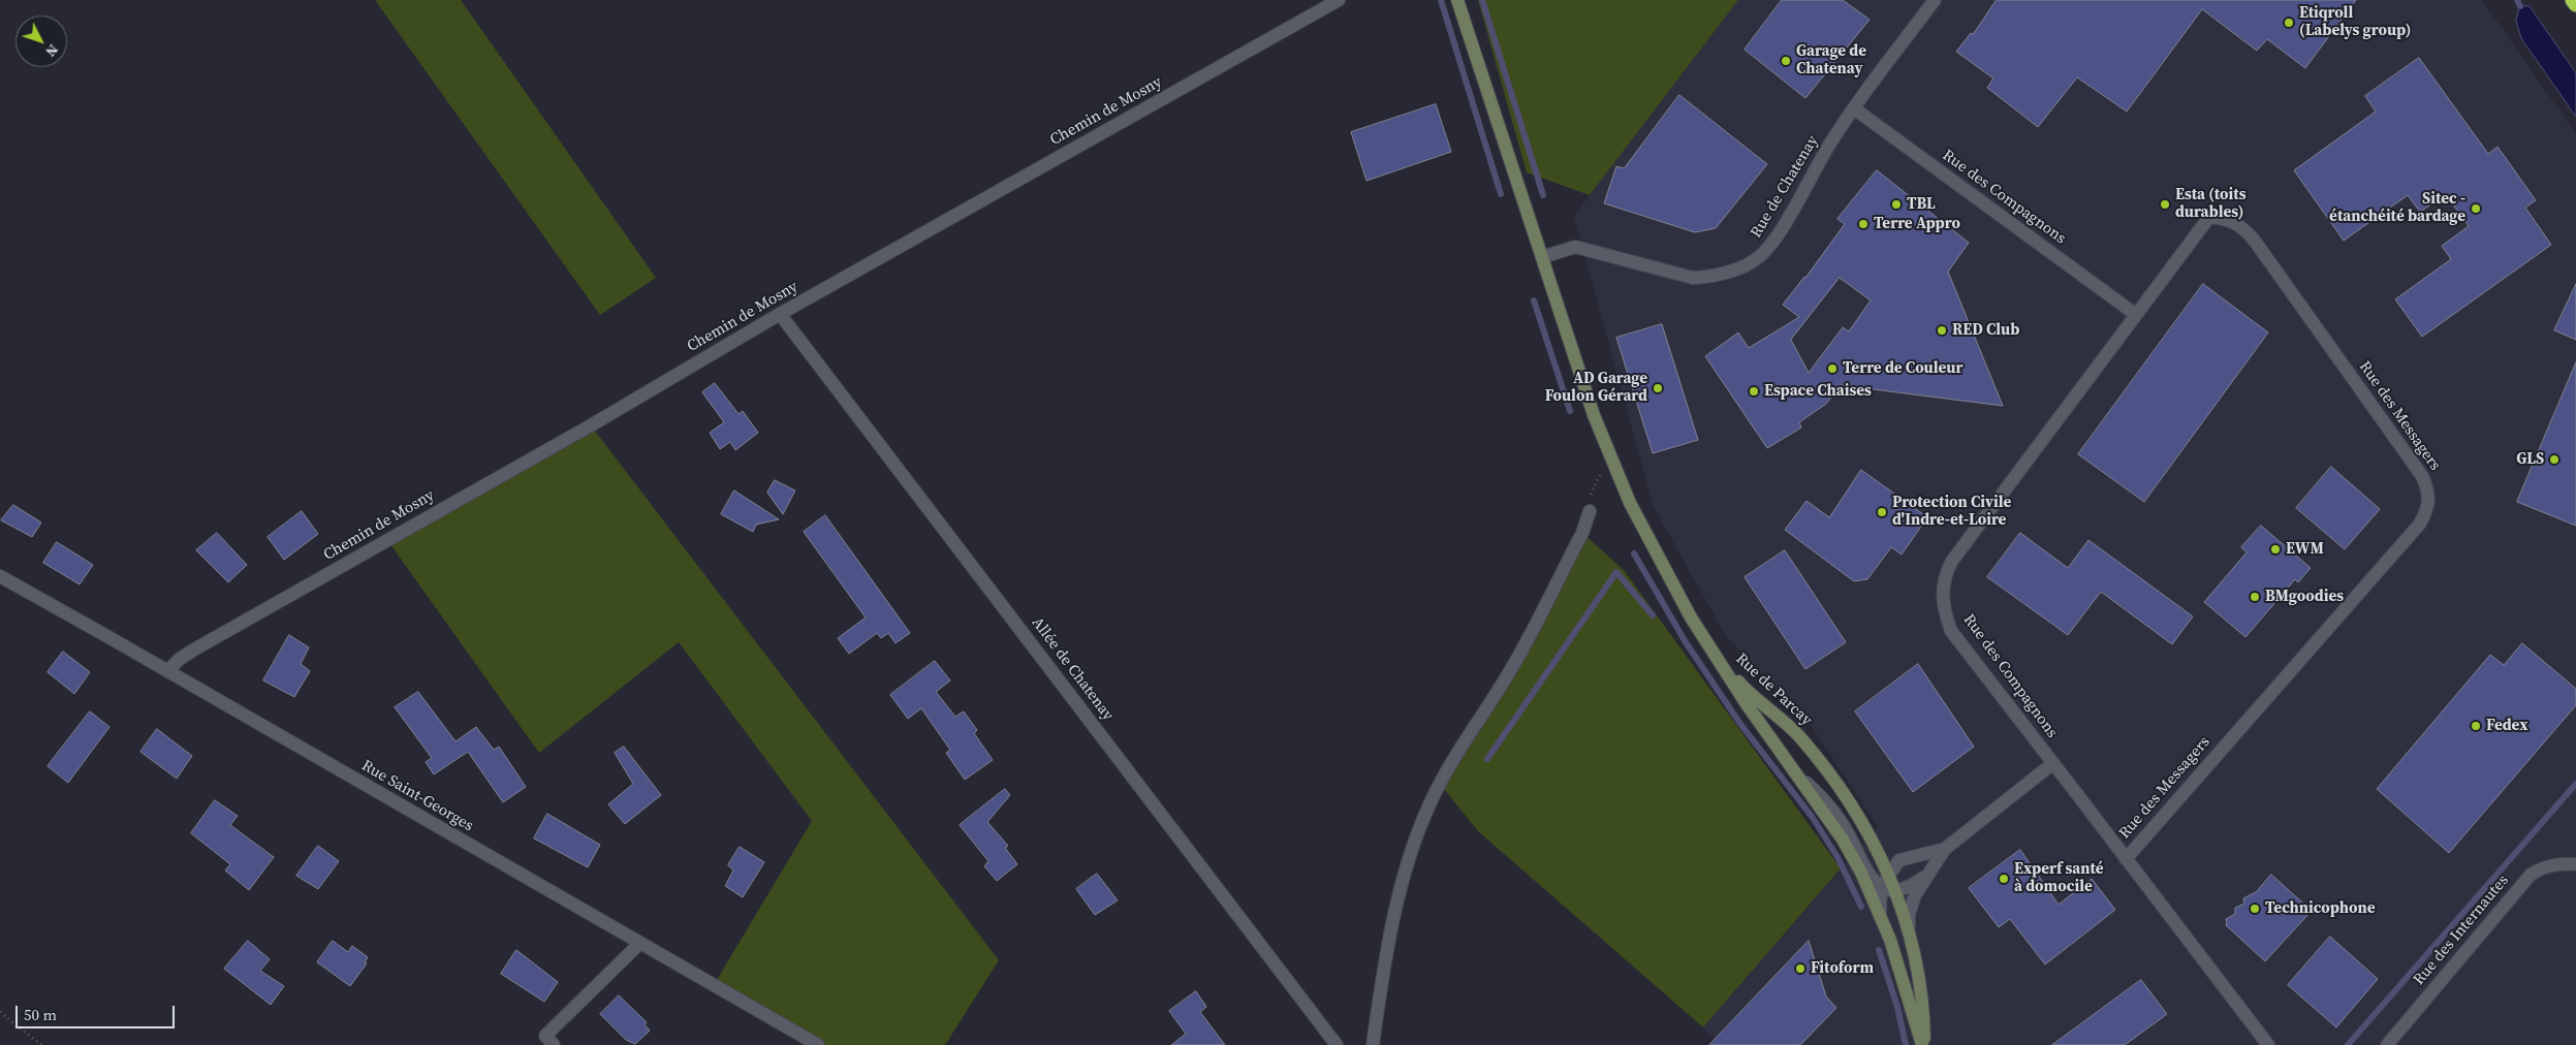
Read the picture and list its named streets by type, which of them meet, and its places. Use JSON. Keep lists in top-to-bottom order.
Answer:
{
  "streets": {
    "street": [
      "Chemin de Mosny",
      "Rue de Chatenay",
      "Rue des Compagnons",
      "Rue des Messagers",
      "Allée de Chatenay",
      "Rue de Parcay",
      "Rue Saint-Georges",
      "Rue des Internautes"
    ]
  },
  "crossings": [
    ["Chemin de Mosny", "Allée de Chatenay"],
    ["Chemin de Mosny", "Rue Saint-Georges"],
    ["Rue de Chatenay", "Rue des Compagnons"],
    ["Rue des Compagnons", "Rue des Messagers"],
    ["Rue des Compagnons", "Rue de Parcay"]
  ],
  "places": [
    "Etiqroll (Labelys group)",
    "Garage de Chatenay",
    "TBL",
    "Esta (toits durables)",
    "Sitec - étanchéité bardage",
    "Terre Appro",
    "RED Club",
    "Terre de Couleur",
    "AD Garage Foulon Gérard",
    "Espace Chaises",
    "GLS",
    "Protection Civile d'Indre-et-Loire",
    "EWM",
    "BMgoodies",
    "Fedex",
    "Experf santé à domocile",
    "Technicophone",
    "Fitoform"
  ],
  "scale_bar": "50 m",
  "north": "bottom right"
}
